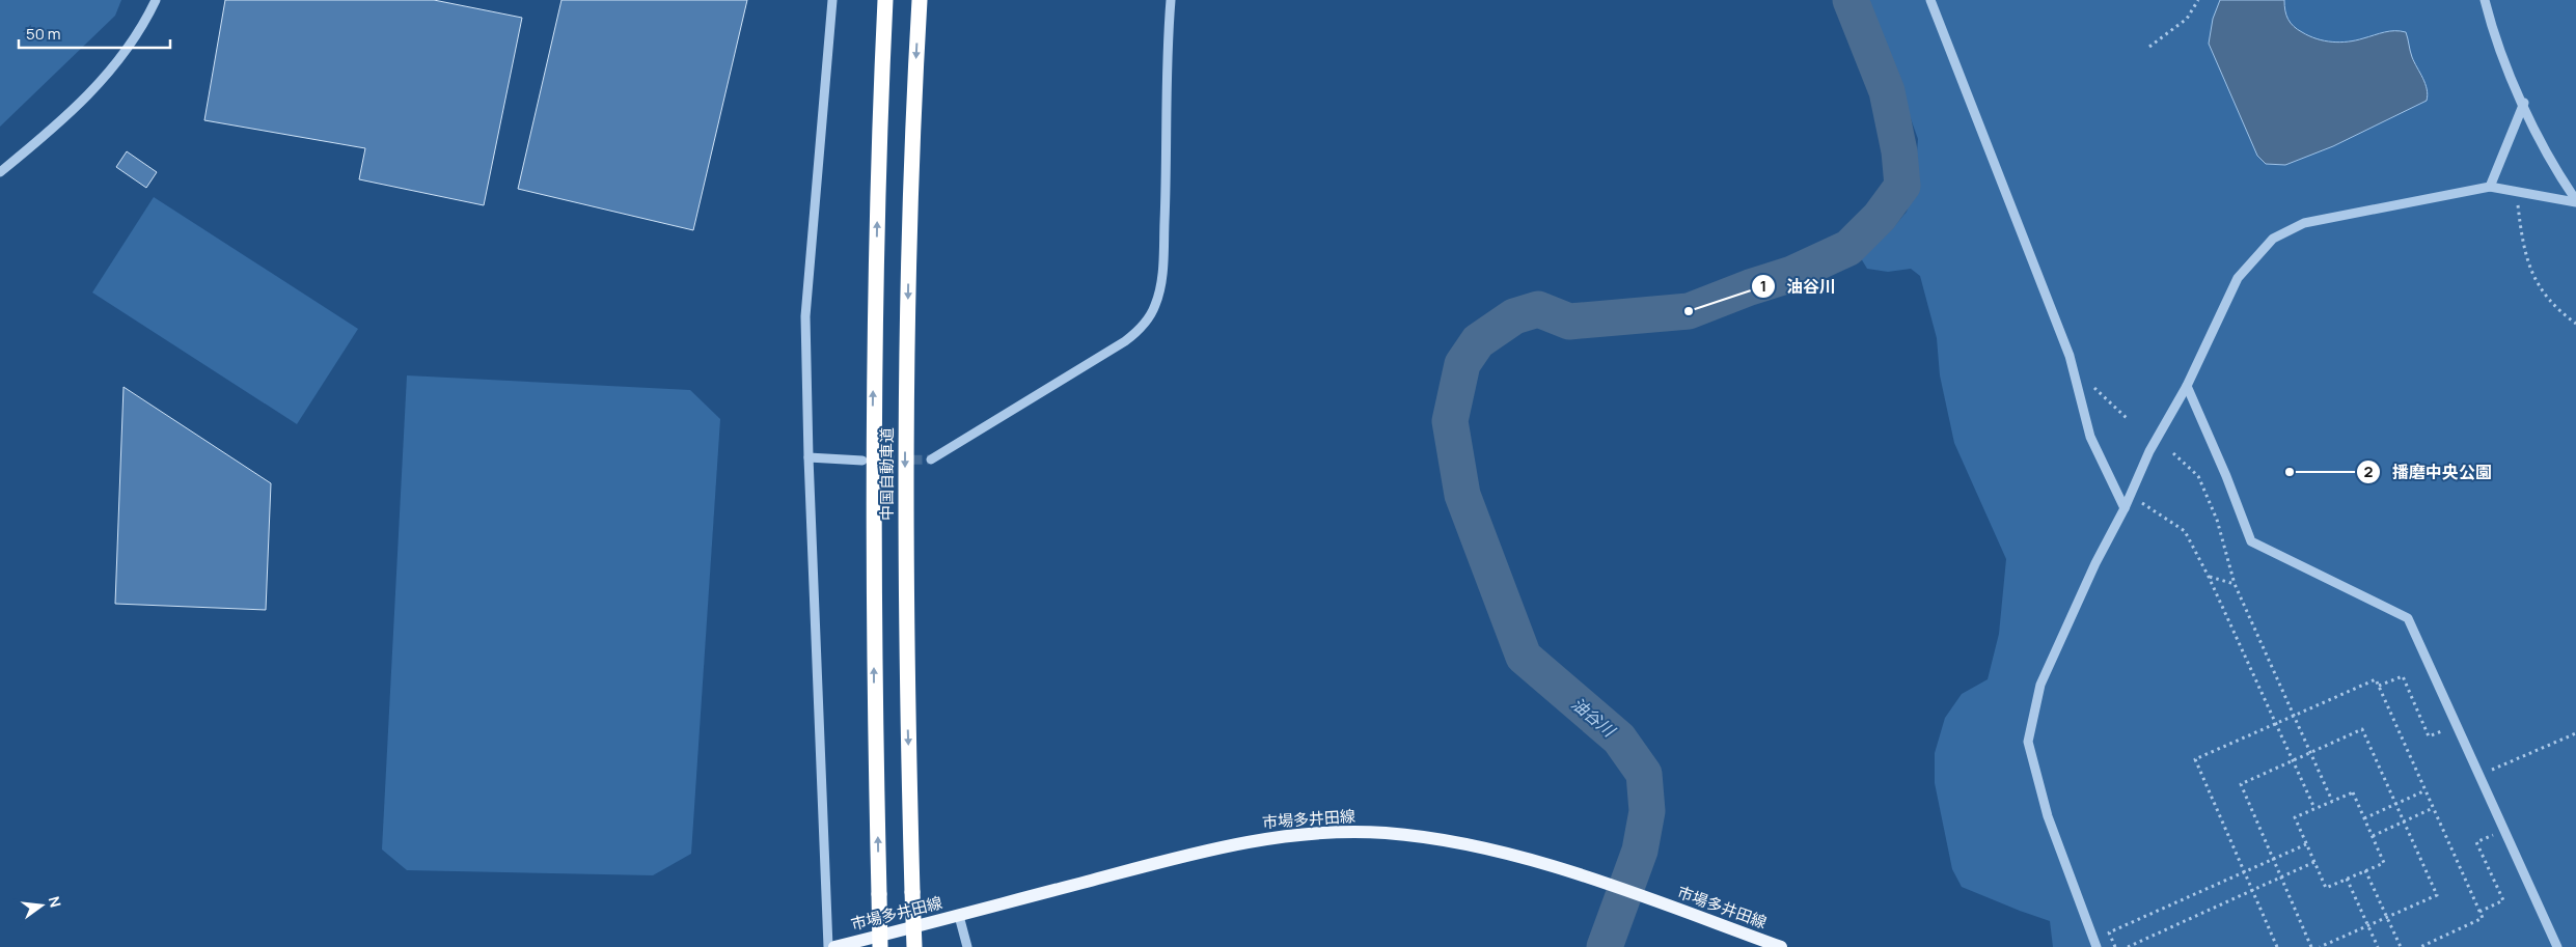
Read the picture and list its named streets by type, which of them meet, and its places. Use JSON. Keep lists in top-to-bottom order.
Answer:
{
  "streets": {
    "highway": ["中国自動車道"],
    "main road": ["市場多井田線"]
  },
  "water": ["油谷川"],
  "places": ["油谷川", "播磨中央公園"],
  "scale_bar": "50 m",
  "north": "right"
}
